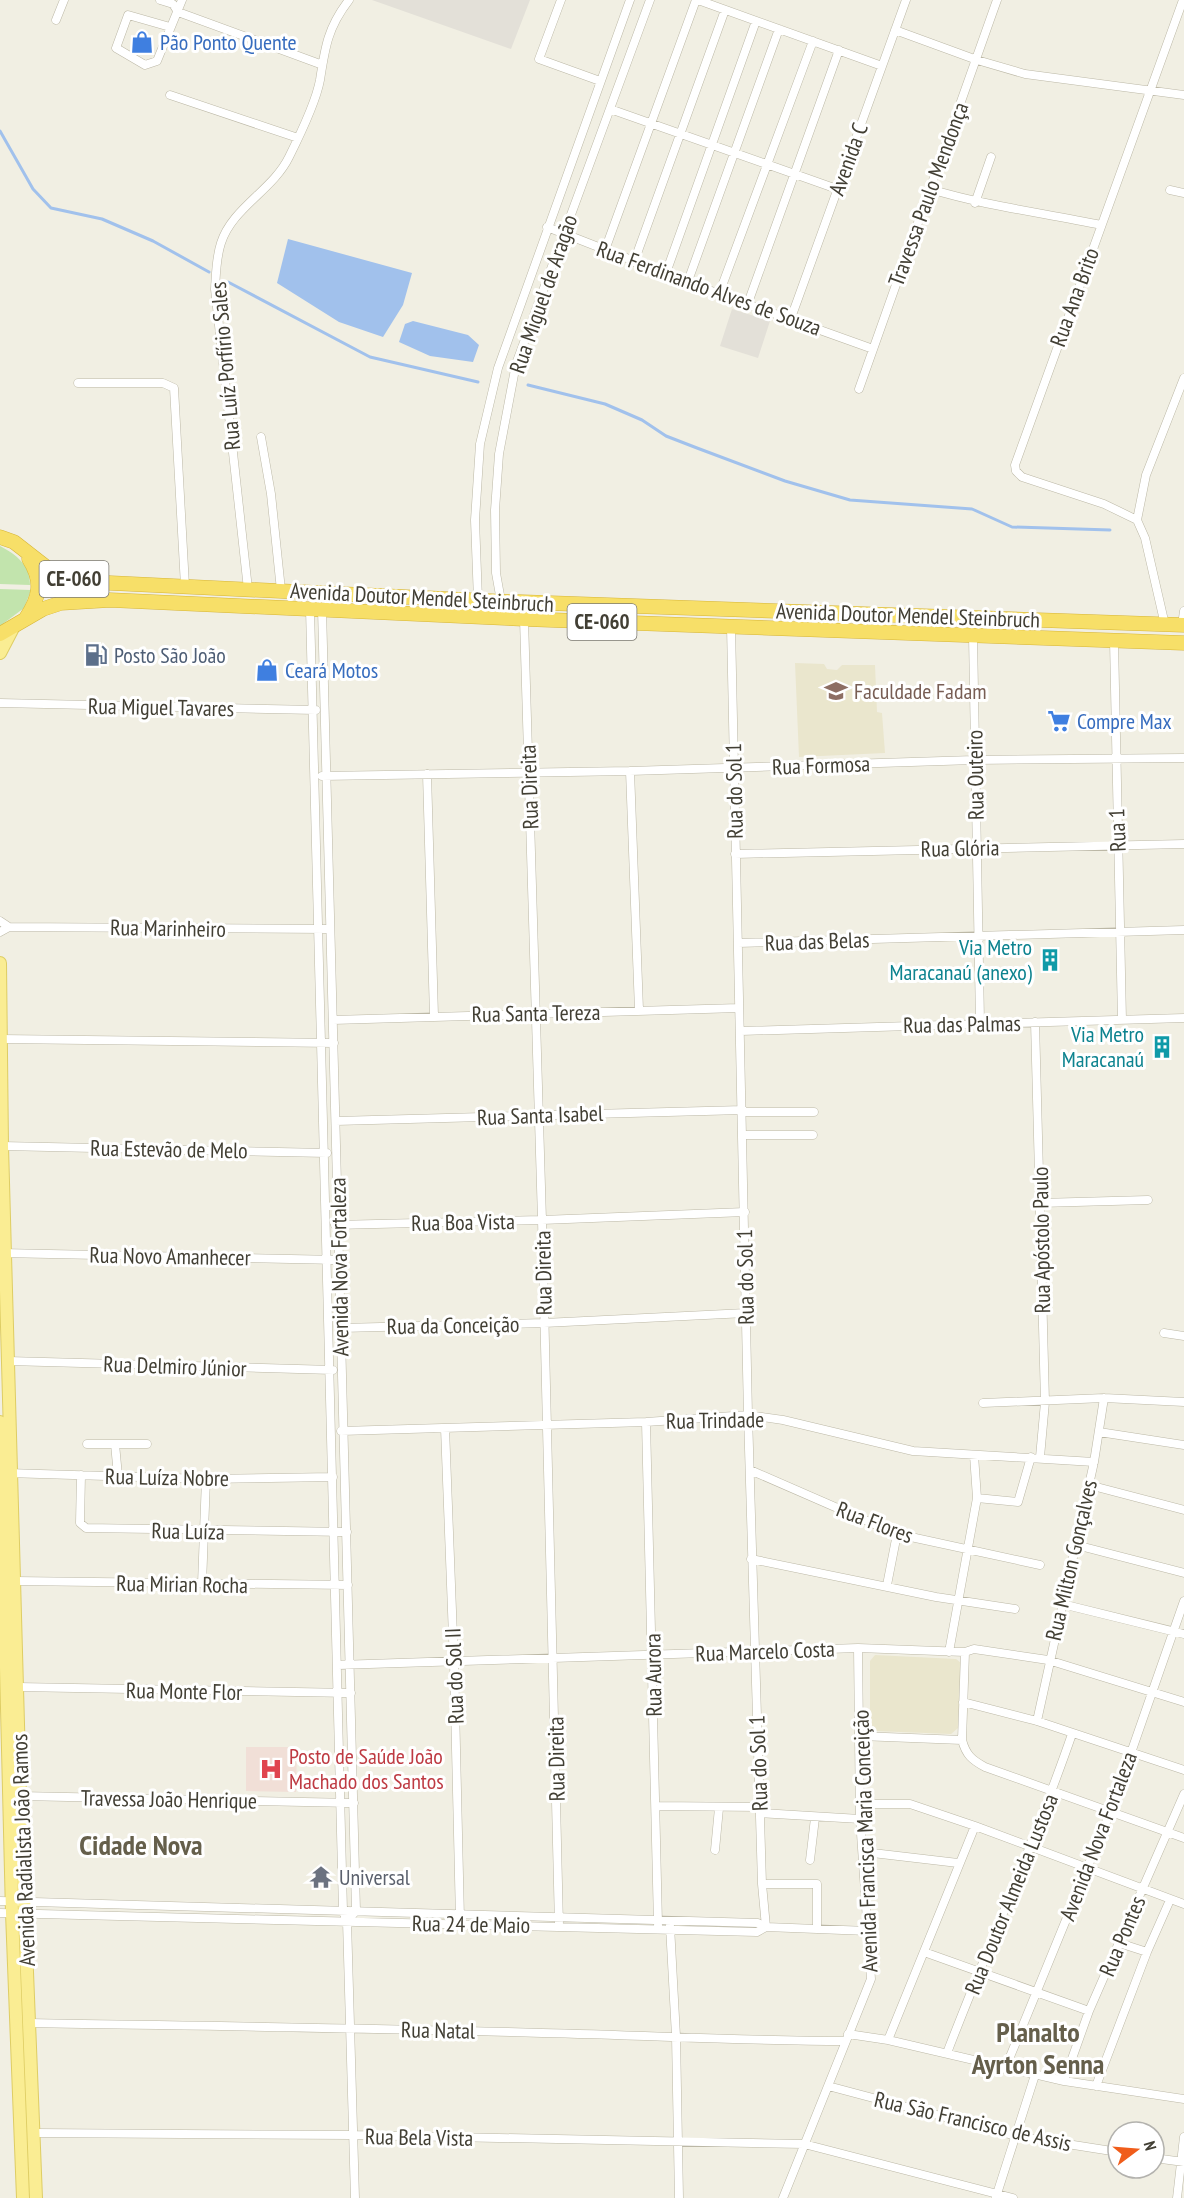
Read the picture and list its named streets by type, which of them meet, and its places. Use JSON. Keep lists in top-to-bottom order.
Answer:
{
  "streets": {
    "highway": ["CE-060", "Avenida Doutor Mendel Steinbruch"],
    "main road": ["Avenida Radialista João Ramos"],
    "street": [
      "Avenida C",
      "Travessa Paulo Mendonça",
      "Rua Ferdinando Alves de Souza",
      "Rua Miguel de Aragão",
      "Rua Ana Brito",
      "Rua Luíz Porfírio Sales",
      "Rua Miguel Tavares",
      "Rua Formosa",
      "Rua Outeiro",
      "Rua Direita",
      "Rua do Sol 1",
      "Rua 1",
      "Rua Glória",
      "Rua Marinheiro",
      "Rua das Belas",
      "Rua Santa Tereza",
      "Rua das Palmas",
      "Rua Santa Isabel",
      "Rua Estevão de Melo",
      "Rua Boa Vista",
      "Rua Apóstolo Paulo",
      "Rua Novo Amanhecer",
      "Avenida Nova Fortaleza",
      "Rua da Conceição",
      "Rua Delmiro Júnior",
      "Rua Trindade",
      "Rua Luíza Nobre",
      "Rua Flores",
      "Rua Luíza",
      "Rua Milton Gonçalves",
      "Rua Mirian Rocha",
      "Rua Marcelo Costa",
      "Rua Aurora",
      "Rua do Sol II",
      "Rua Monte Flor",
      "Travessa João Henrique",
      "Avenida Francisca Maria Conceição",
      "Rua Doutor Almeida Lustosa",
      "Rua 24 de Maio",
      "Rua Pontes",
      "Rua Natal",
      "Rua São Francisco de Assis",
      "Rua Bela Vista"
    ]
  },
  "crossings": [
    ["Avenida C", "Rua Ferdinando Alves de Souza"],
    ["Travessa Paulo Mendonça", "Rua Ferdinando Alves de Souza"],
    ["Rua Ferdinando Alves de Souza", "Rua Miguel de Aragão"],
    ["Rua Miguel de Aragão", "Avenida Doutor Mendel Steinbruch"],
    ["Rua Luíz Porfírio Sales", "Avenida Doutor Mendel Steinbruch"],
    ["CE-060", "Avenida Doutor Mendel Steinbruch"],
    ["Avenida Doutor Mendel Steinbruch", "Rua Outeiro"],
    ["Avenida Doutor Mendel Steinbruch", "Rua Direita"],
    ["Avenida Doutor Mendel Steinbruch", "Rua do Sol 1"],
    ["Avenida Doutor Mendel Steinbruch", "Rua 1"],
    ["Avenida Doutor Mendel Steinbruch", "Avenida Nova Fortaleza"],
    ["Rua Miguel Tavares", "Avenida Nova Fortaleza"],
    ["Rua Formosa", "Rua Outeiro"],
    ["Rua Formosa", "Rua Direita"],
    ["Rua Formosa", "Rua do Sol 1"],
    ["Rua Formosa", "Rua 1"],
    ["Rua Formosa", "Avenida Nova Fortaleza"],
    ["Rua Outeiro", "Rua Glória"],
    ["Rua Outeiro", "Rua das Belas"],
    ["Rua Outeiro", "Rua das Palmas"],
    ["Rua Direita", "Rua Santa Tereza"],
    ["Rua Direita", "Rua Santa Isabel"],
    ["Rua Direita", "Rua Boa Vista"],
    ["Rua Direita", "Rua da Conceição"],
    ["Rua Direita", "Rua Trindade"],
    ["Rua Direita", "Rua Marcelo Costa"],
    ["Rua Direita", "Rua 24 de Maio"],
    ["Rua do Sol 1", "Rua Glória"],
    ["Rua do Sol 1", "Rua das Belas"],
    ["Rua do Sol 1", "Rua Santa Tereza"],
    ["Rua do Sol 1", "Rua das Palmas"],
    ["Rua do Sol 1", "Rua Santa Isabel"],
    ["Rua do Sol 1", "Rua Boa Vista"],
    ["Rua do Sol 1", "Rua da Conceição"],
    ["Rua do Sol 1", "Rua Trindade"],
    ["Rua do Sol 1", "Rua Flores"],
    ["Rua do Sol 1", "Rua Marcelo Costa"],
    ["Rua do Sol 1", "Rua 24 de Maio"],
    ["Rua 1", "Rua Glória"],
    ["Rua 1", "Rua das Belas"],
    ["Rua 1", "Rua das Palmas"],
    ["Rua Marinheiro", "Avenida Nova Fortaleza"],
    ["Rua Santa Tereza", "Avenida Nova Fortaleza"],
    ["Rua das Palmas", "Rua Apóstolo Paulo"],
    ["Rua Santa Isabel", "Avenida Nova Fortaleza"],
    ["Rua Estevão de Melo", "Avenida Nova Fortaleza"],
    ["Rua Estevão de Melo", "Avenida Radialista João Ramos"],
    ["Rua Boa Vista", "Avenida Nova Fortaleza"],
    ["Rua Apóstolo Paulo", "Rua Trindade"],
    ["Rua Novo Amanhecer", "Avenida Nova Fortaleza"],
    ["Rua Novo Amanhecer", "Avenida Radialista João Ramos"],
    ["Avenida Nova Fortaleza", "Rua da Conceição"],
    ["Avenida Nova Fortaleza", "Rua Delmiro Júnior"],
    ["Avenida Nova Fortaleza", "Rua Trindade"],
    ["Avenida Nova Fortaleza", "Rua Luíza Nobre"],
    ["Avenida Nova Fortaleza", "Rua Luíza"],
    ["Avenida Nova Fortaleza", "Rua Mirian Rocha"],
    ["Avenida Nova Fortaleza", "Rua Marcelo Costa"],
    ["Avenida Nova Fortaleza", "Rua Monte Flor"],
    ["Avenida Nova Fortaleza", "Travessa João Henrique"],
    ["Avenida Nova Fortaleza", "Rua 24 de Maio"],
    ["Avenida Nova Fortaleza", "Rua Natal"],
    ["Avenida Nova Fortaleza", "Rua Bela Vista"],
    ["Rua Delmiro Júnior", "Avenida Radialista João Ramos"],
    ["Rua Trindade", "Rua Milton Gonçalves"],
    ["Rua Trindade", "Rua Aurora"],
    ["Rua Trindade", "Rua do Sol II"],
    ["Rua Luíza Nobre", "Rua Luíza"],
    ["Rua Luíza Nobre", "Avenida Radialista João Ramos"],
    ["Rua Milton Gonçalves", "Rua Marcelo Costa"],
    ["Rua Mirian Rocha", "Avenida Radialista João Ramos"],
    ["Rua Marcelo Costa", "Rua Aurora"],
    ["Rua Marcelo Costa", "Rua do Sol II"],
    ["Rua Marcelo Costa", "Avenida Francisca Maria Conceição"],
    ["Rua Aurora", "Rua 24 de Maio"],
    ["Rua do Sol II", "Rua 24 de Maio"],
    ["Rua Monte Flor", "Avenida Radialista João Ramos"],
    ["Travessa João Henrique", "Avenida Radialista João Ramos"],
    ["Avenida Francisca Maria Conceição", "Rua 24 de Maio"],
    ["Avenida Francisca Maria Conceição", "Rua Natal"],
    ["Avenida Francisca Maria Conceição", "Rua São Francisco de Assis"],
    ["Avenida Francisca Maria Conceição", "Rua Bela Vista"],
    ["Avenida Radialista João Ramos", "Rua 24 de Maio"],
    ["Avenida Radialista João Ramos", "Rua Natal"],
    ["Avenida Radialista João Ramos", "Rua Bela Vista"],
    ["Rua Doutor Almeida Lustosa", "Rua Natal"],
    ["Rua Pontes", "Rua Natal"]
  ],
  "districts": ["Cidade Nova", "Planalto Ayrton Senna"],
  "places": {
    "shop": ["Pão Ponto Quente", "Ceará Motos"],
    "fuel station": ["Posto São João"],
    "school or university": ["Faculdade Fadam"],
    "supermarket": ["Compre Max"],
    "building": ["Via Metro Maracanaú (anexo)", "Via Metro Maracanaú"],
    "hospital": ["Posto de Saúde João Machado dos Santos"],
    "temple": ["Universal"]
  },
  "north": "right"
}
